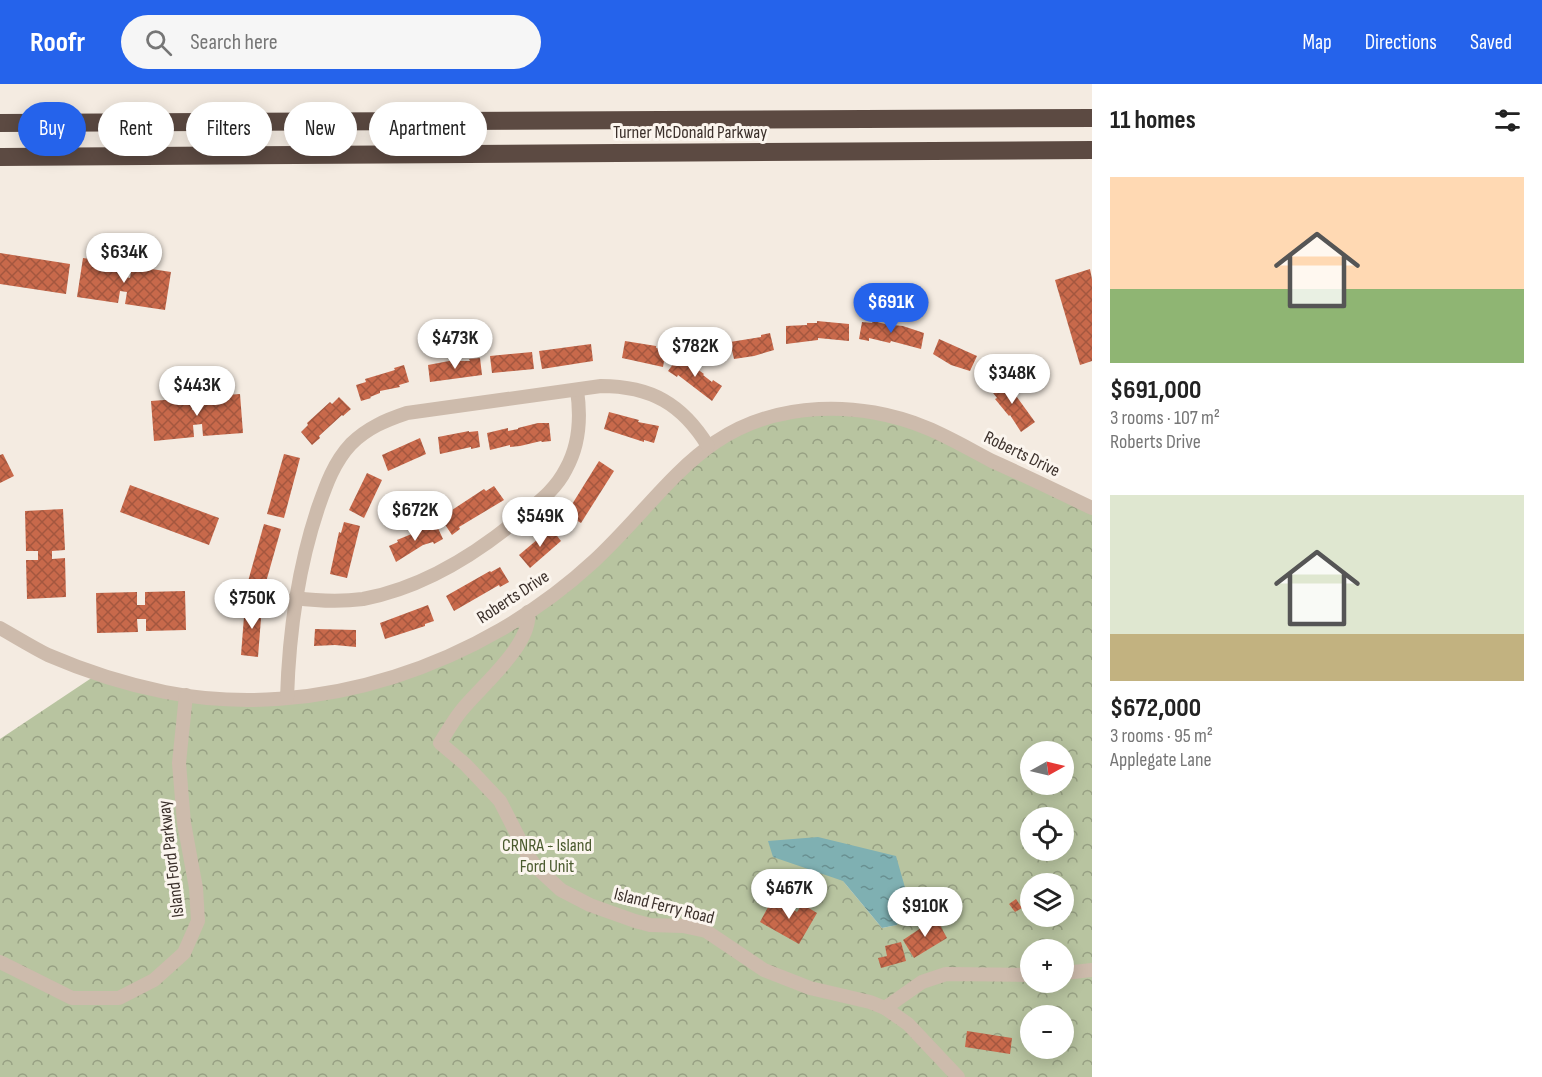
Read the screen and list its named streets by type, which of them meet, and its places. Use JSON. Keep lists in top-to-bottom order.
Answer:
{
  "streets": {
    "highway": ["Turner McDonald Parkway"],
    "street": ["Roberts Drive", "Island Ford Parkway", "Island Ferry Road"]
  },
  "crossings": [
    ["Roberts Drive", "Island Ford Parkway"],
    ["Roberts Drive", "Island Ferry Road"]
  ],
  "parks": ["CRNRA - Island Ford Unit"],
  "north": "right",
  "page": {
    "header": "Roofr",
    "search": "Search here",
    "nav": ["Map", "Directions", "Saved"],
    "heading": "11 homes",
    "chip": [
      "Buy",
      "Rent",
      "Filters",
      "New",
      "Apartment"
    ],
    "list": [
      {
        "name": "$691,000",
        "note": "3 rooms · 107 m² · Roberts Drive"
      },
      {
        "name": "$672,000",
        "note": "3 rooms · 95 m² · Applegate Lane"
      }
    ],
    "price": [
      "$634K",
      "$691K",
      "$473K",
      "$782K",
      "$348K",
      "$443K",
      "$672K",
      "$549K",
      "$750K",
      "$467K",
      "$910K"
    ],
    "map_buttons": ["+", "−"]
  }
}
